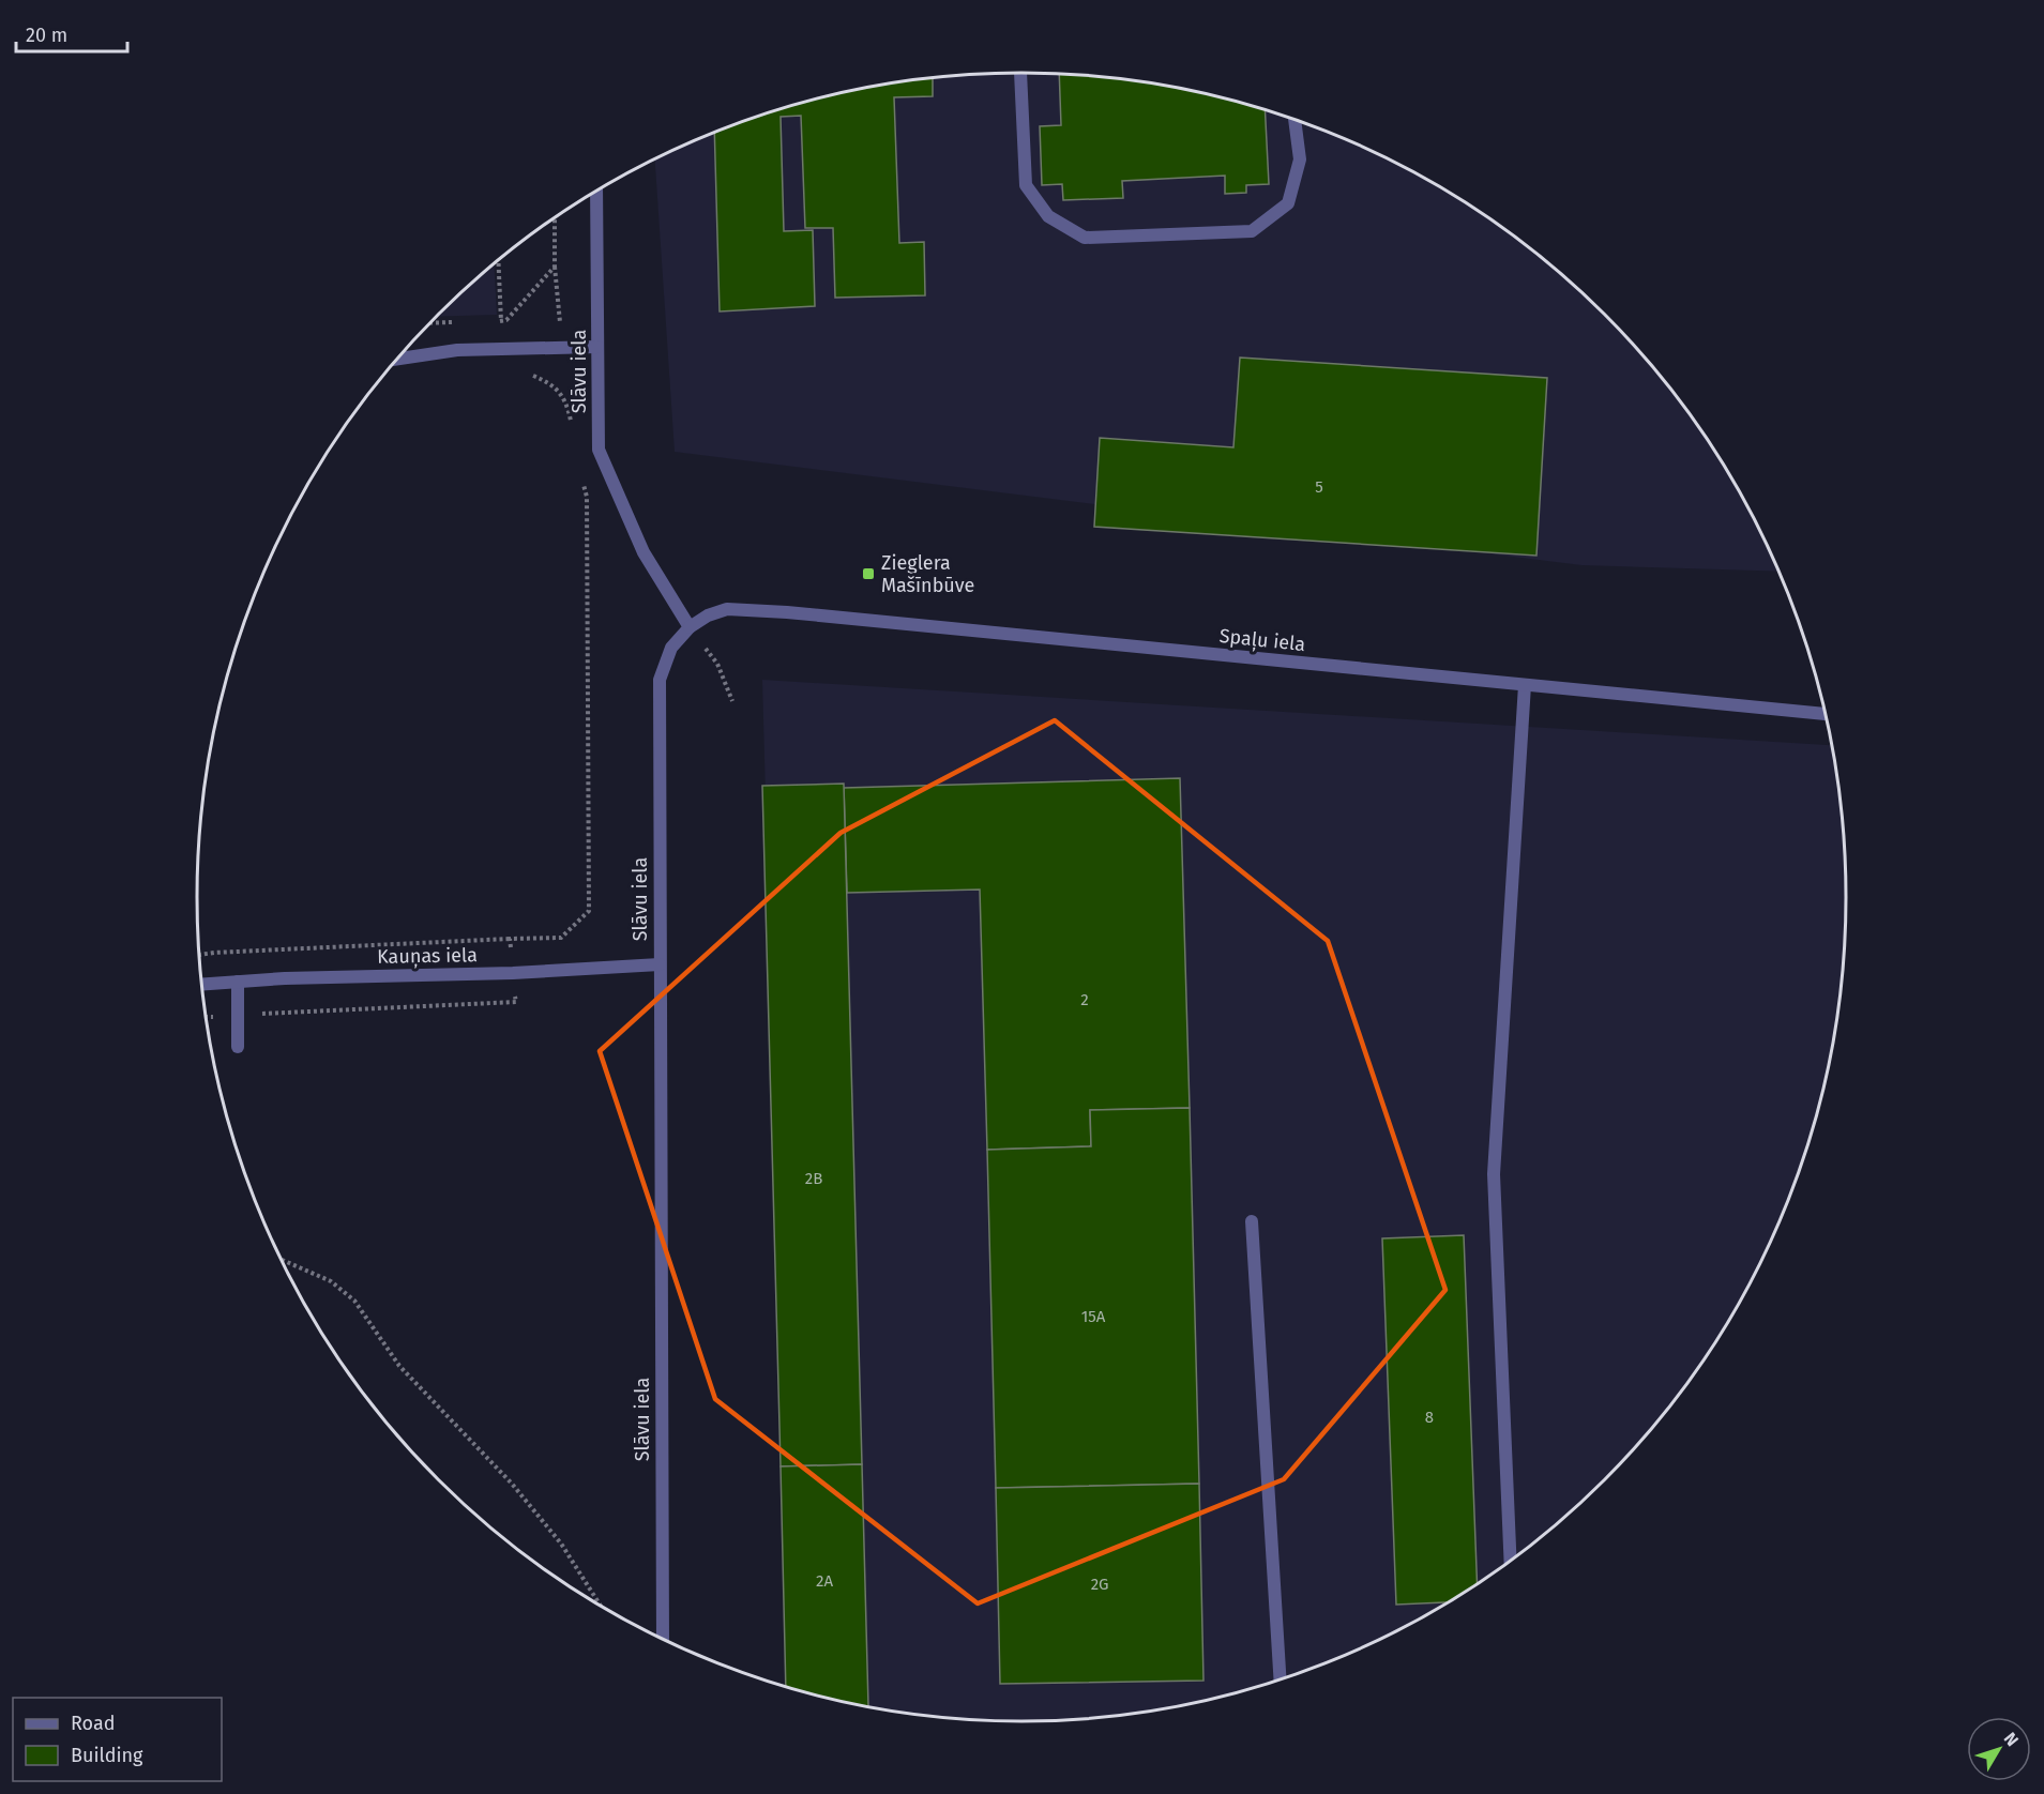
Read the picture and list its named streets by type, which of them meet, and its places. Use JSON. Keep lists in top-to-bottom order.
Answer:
{
  "streets": {
    "street": ["Slāvu iela", "Spaļu iela", "Kauņas iela"]
  },
  "crossings": [
    ["Slāvu iela", "Spaļu iela"],
    ["Slāvu iela", "Kauņas iela"]
  ],
  "places": {
    "transit": ["Zieglera Mašīnbūve"]
  },
  "house_numbers": [
    "5",
    "2",
    "2B",
    "15A",
    "8",
    "2A",
    "2G"
  ],
  "legend": ["Road", "Building"],
  "scale_bar": "20 m",
  "north": "top right"
}
